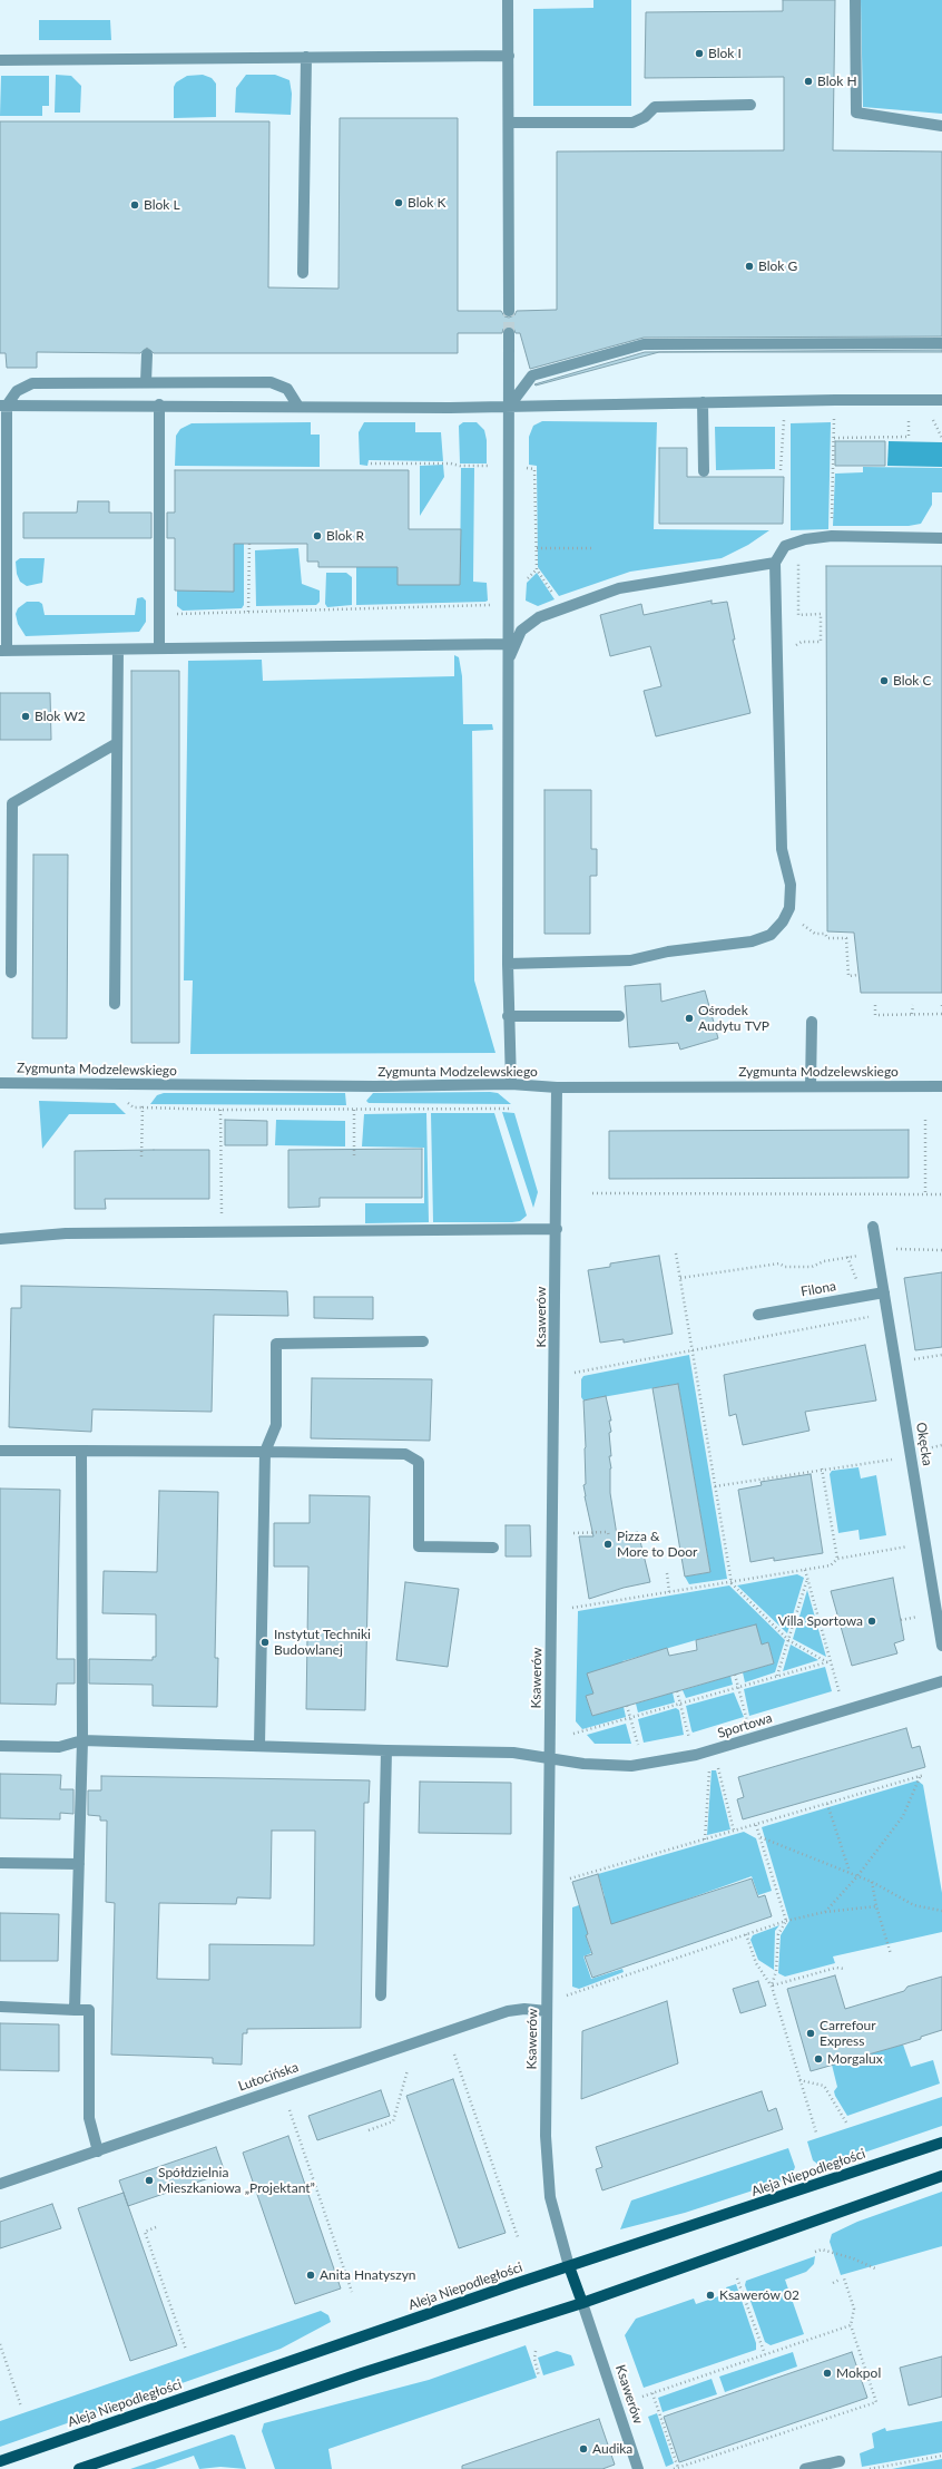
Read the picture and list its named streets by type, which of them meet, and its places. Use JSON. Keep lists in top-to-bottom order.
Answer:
{
  "streets": {
    "main road": ["Aleja Niepodległości"],
    "street": [
      "Zygmunta Modzelewskiego",
      "Filona",
      "Ksawerów",
      "Okęcka",
      "Sportowa",
      "Lutocińska"
    ]
  },
  "crossings": [
    ["Zygmunta Modzelewskiego", "Ksawerów"],
    ["Filona", "Okęcka"],
    ["Ksawerów", "Sportowa"],
    ["Ksawerów", "Lutocińska"],
    ["Ksawerów", "Aleja Niepodległości"]
  ],
  "places": [
    "Blok I",
    "Blok H",
    "Blok K",
    "Blok L",
    "Blok G",
    "Blok R",
    "Blok C",
    "Blok W2",
    "Ośrodek Audytu TVP",
    "Pizza & More to Door",
    "Villa Sportowa",
    "Instytut Techniki Budowlanej",
    "Carrefour Express",
    "Morgalux",
    "Spółdzielnia Mieszkaniowa „Projektant”",
    "Anita Hnatyszyn",
    "Ksawerów 02",
    "Mokpol",
    "Audika"
  ]
}
